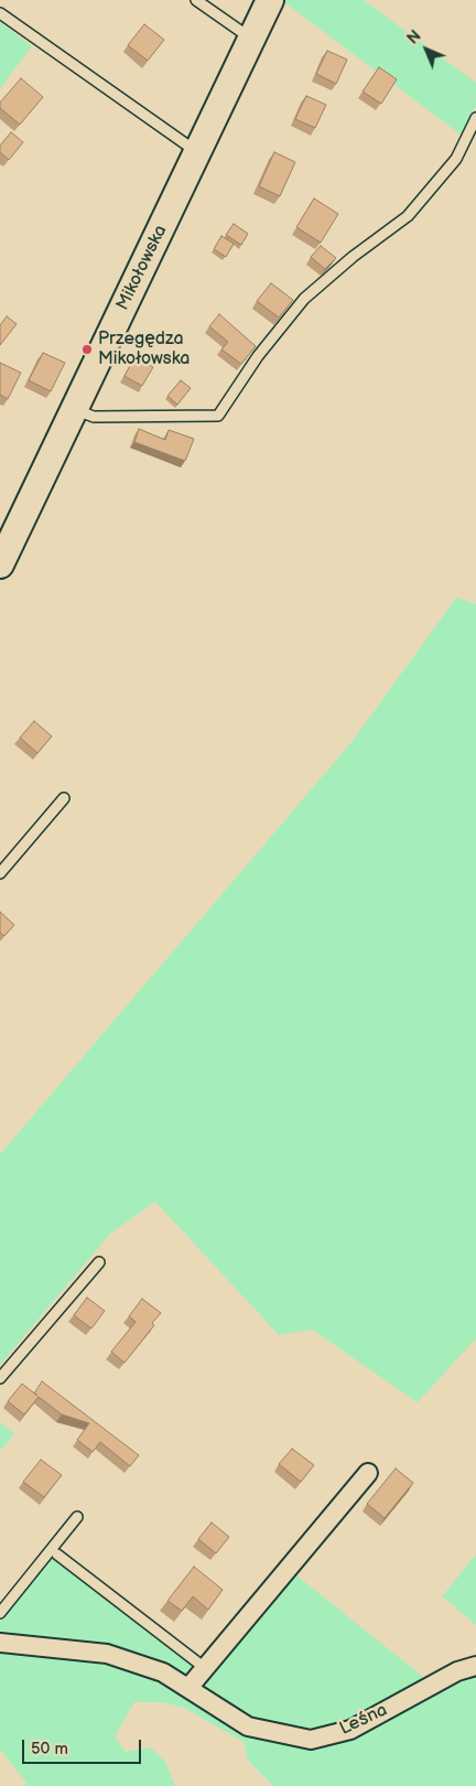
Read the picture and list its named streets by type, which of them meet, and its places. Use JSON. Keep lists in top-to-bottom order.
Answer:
{
  "streets": {
    "main road": ["Mikołowska"],
    "street": ["Leśna"]
  },
  "places": ["Przegędza Mikołowska"],
  "scale_bar": "50 m",
  "north": "top left"
}
